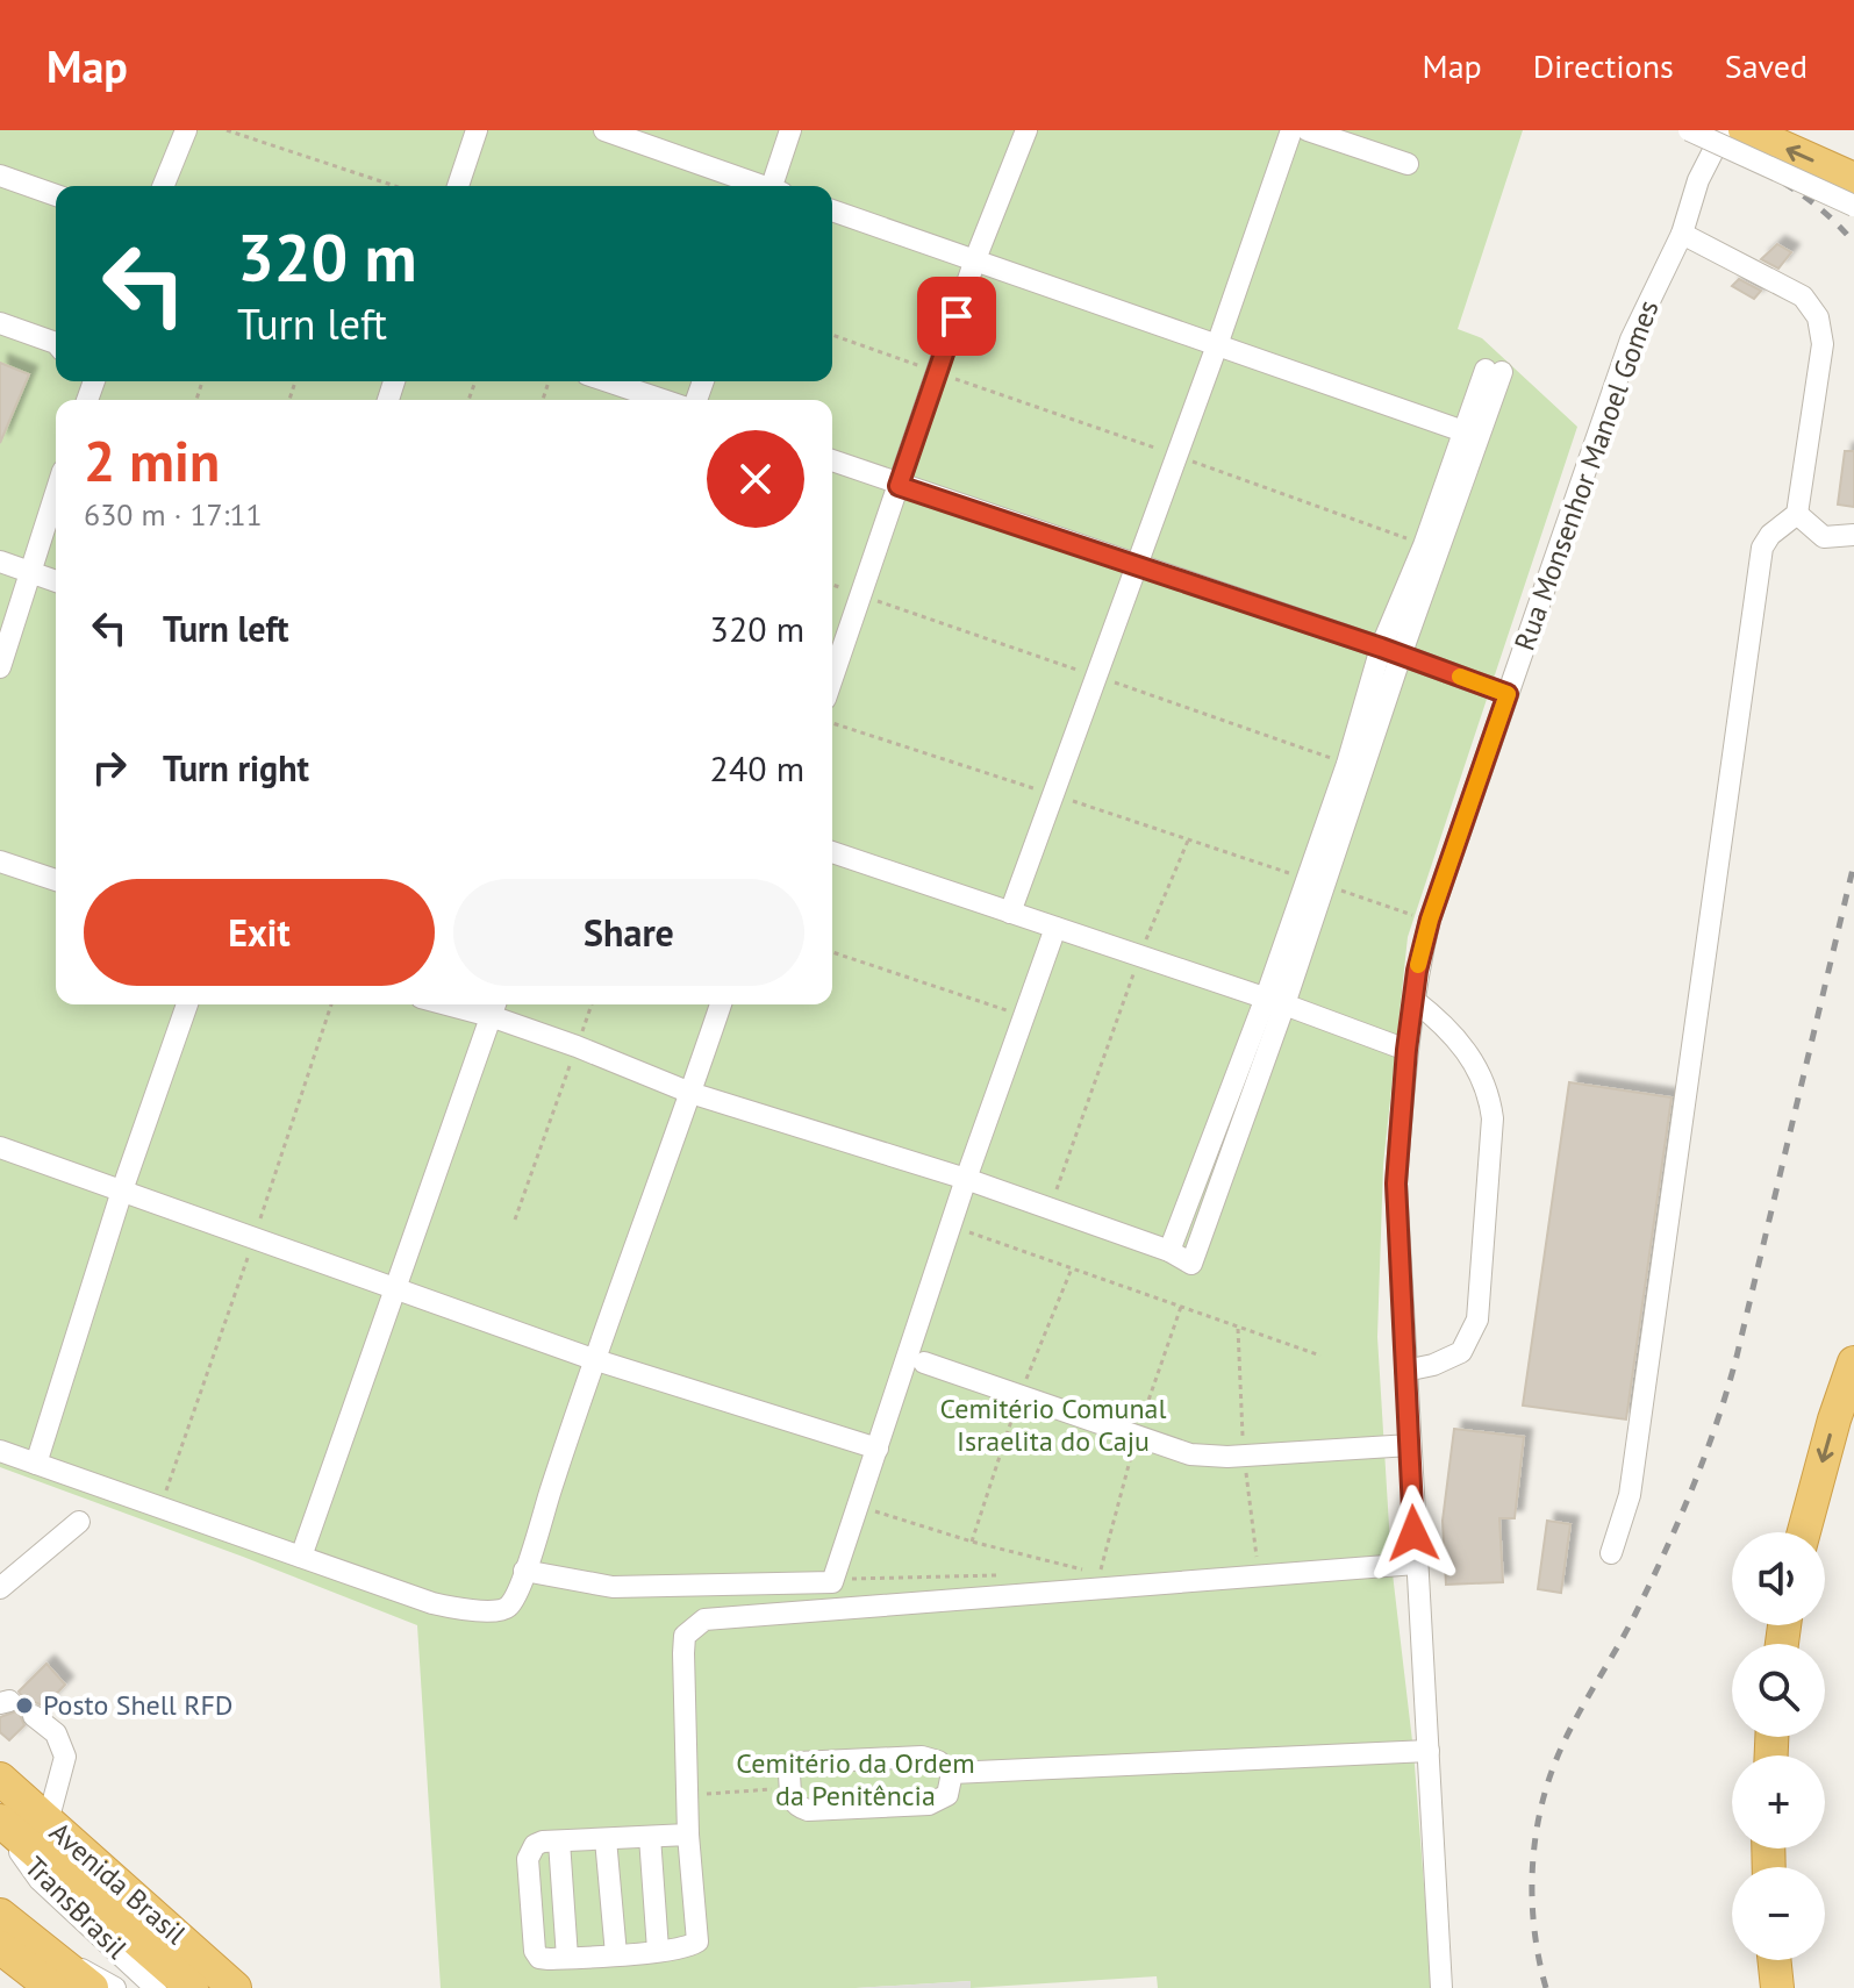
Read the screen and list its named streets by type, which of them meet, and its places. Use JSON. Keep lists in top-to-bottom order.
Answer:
{
  "streets": {
    "highway": ["Avenida Brasil"],
    "street": ["Rua Monsenhor Manoel Gomes", "TransBrasil"]
  },
  "crossings": [
    ["Avenida Brasil", "TransBrasil"]
  ],
  "parks": ["Cemitério Comunal Israelita do Caju", "Cemitério da Ordem da Penitência"],
  "places": ["Posto Shell RFD"],
  "page": {
    "header": "Map",
    "nav": ["Map", "Directions", "Saved"],
    "turn": ["320 m", "Turn left"],
    "heading": ["2 min", "630 m · 17:11"],
    "list": [
      {
        "name": "Turn left",
        "value": "320 m"
      },
      {
        "name": "Turn right",
        "value": "240 m"
      }
    ],
    "buttons": ["Exit", "Share"],
    "map_buttons": ["+", "−"]
  }
}
